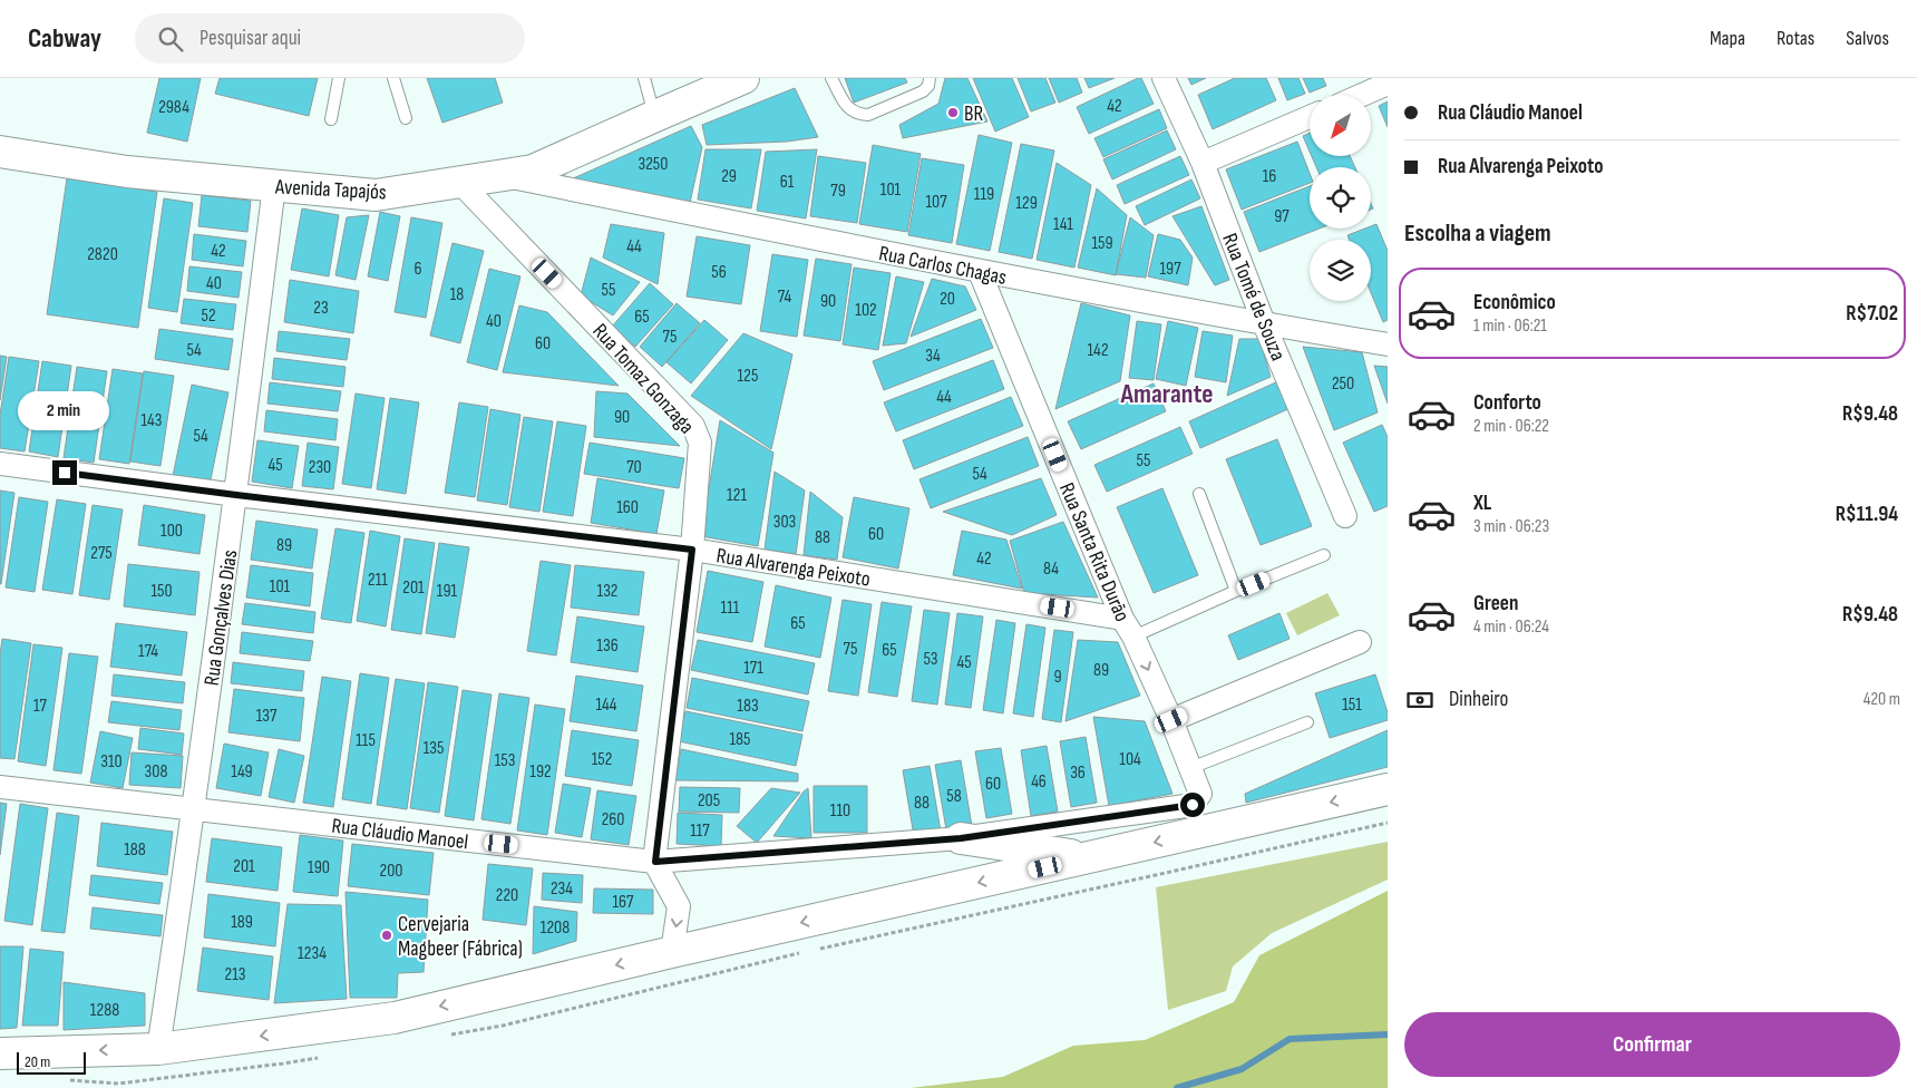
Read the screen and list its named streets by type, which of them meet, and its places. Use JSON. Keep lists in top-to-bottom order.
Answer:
{
  "streets": {
    "main road": ["Avenida Tapajós"],
    "street": [
      "Rua Carlos Chagas",
      "Rua Tomé de Souza",
      "Rua Tomaz Gonzaga",
      "Rua Santa Rita Durão",
      "Rua Alvarenga Peixoto",
      "Rua Gonçalves Dias",
      "Rua Cláudio Manoel"
    ]
  },
  "crossings": [
    ["Avenida Tapajós", "Rua Carlos Chagas"],
    ["Avenida Tapajós", "Rua Tomaz Gonzaga"],
    ["Avenida Tapajós", "Rua Gonçalves Dias"],
    ["Rua Carlos Chagas", "Rua Tomé de Souza"],
    ["Rua Carlos Chagas", "Rua Santa Rita Durão"],
    ["Rua Tomaz Gonzaga", "Rua Alvarenga Peixoto"],
    ["Rua Tomaz Gonzaga", "Rua Cláudio Manoel"],
    ["Rua Santa Rita Durão", "Rua Alvarenga Peixoto"],
    ["Rua Santa Rita Durão", "Rua Cláudio Manoel"],
    ["Rua Alvarenga Peixoto", "Rua Gonçalves Dias"],
    ["Rua Gonçalves Dias", "Rua Cláudio Manoel"]
  ],
  "districts": ["Amarante"],
  "places": ["BR", "Cervejaria Magbeer (Fábrica)"],
  "house_numbers": [
    "42",
    "2984",
    "3250",
    "29",
    "16",
    "61",
    "101",
    "79",
    "119",
    "107",
    "129",
    "97",
    "141",
    "159",
    "44",
    "42",
    "2820",
    "6",
    "197",
    "56",
    "40",
    "55",
    "18",
    "74",
    "20",
    "90",
    "23",
    "102",
    "52",
    "65",
    "40",
    "75",
    "60",
    "54",
    "142",
    "34",
    "125",
    "250",
    "44",
    "90",
    "143",
    "54",
    "55",
    "45",
    "230",
    "70",
    "54",
    "121",
    "160",
    "303",
    "100",
    "60",
    "88",
    "89",
    "275",
    "42",
    "84",
    "211",
    "101",
    "201",
    "150",
    "191",
    "132",
    "111",
    "65",
    "136",
    "75",
    "65",
    "174",
    "53",
    "45",
    "171",
    "89",
    "9",
    "144",
    "151",
    "17",
    "183",
    "137",
    "185",
    "115",
    "135",
    "152",
    "104",
    "153",
    "310",
    "308",
    "149",
    "192",
    "36",
    "46",
    "60",
    "58",
    "205",
    "88",
    "110",
    "260",
    "117",
    "188",
    "201",
    "190",
    "200",
    "234",
    "220",
    "167",
    "189",
    "1208",
    "1234",
    "213",
    "1288"
  ],
  "scale_bar": "20 m",
  "north": "bottom left",
  "page": {
    "header": "Cabway",
    "search": "Pesquisar aqui",
    "nav": ["Mapa", "Rotas", "Salvos"],
    "banner": ["Rua Cláudio Manoel", "Rua Alvarenga Peixoto"],
    "heading": "Escolha a viagem",
    "list": [
      {
        "name": "Econômico",
        "note": "1 min · 06:21",
        "value": "R$7.02"
      },
      {
        "name": "Conforto",
        "note": "2 min · 06:22",
        "value": "R$9.48"
      },
      {
        "name": "XL",
        "note": "3 min · 06:23",
        "value": "R$11.94"
      },
      {
        "name": "Green",
        "note": "4 min · 06:24",
        "value": "R$9.48"
      }
    ],
    "bubble": "2 min",
    "pay": ["Dinheiro", "420 m"],
    "buttons": "Confirmar",
    "scale": "20 m"
  }
}
